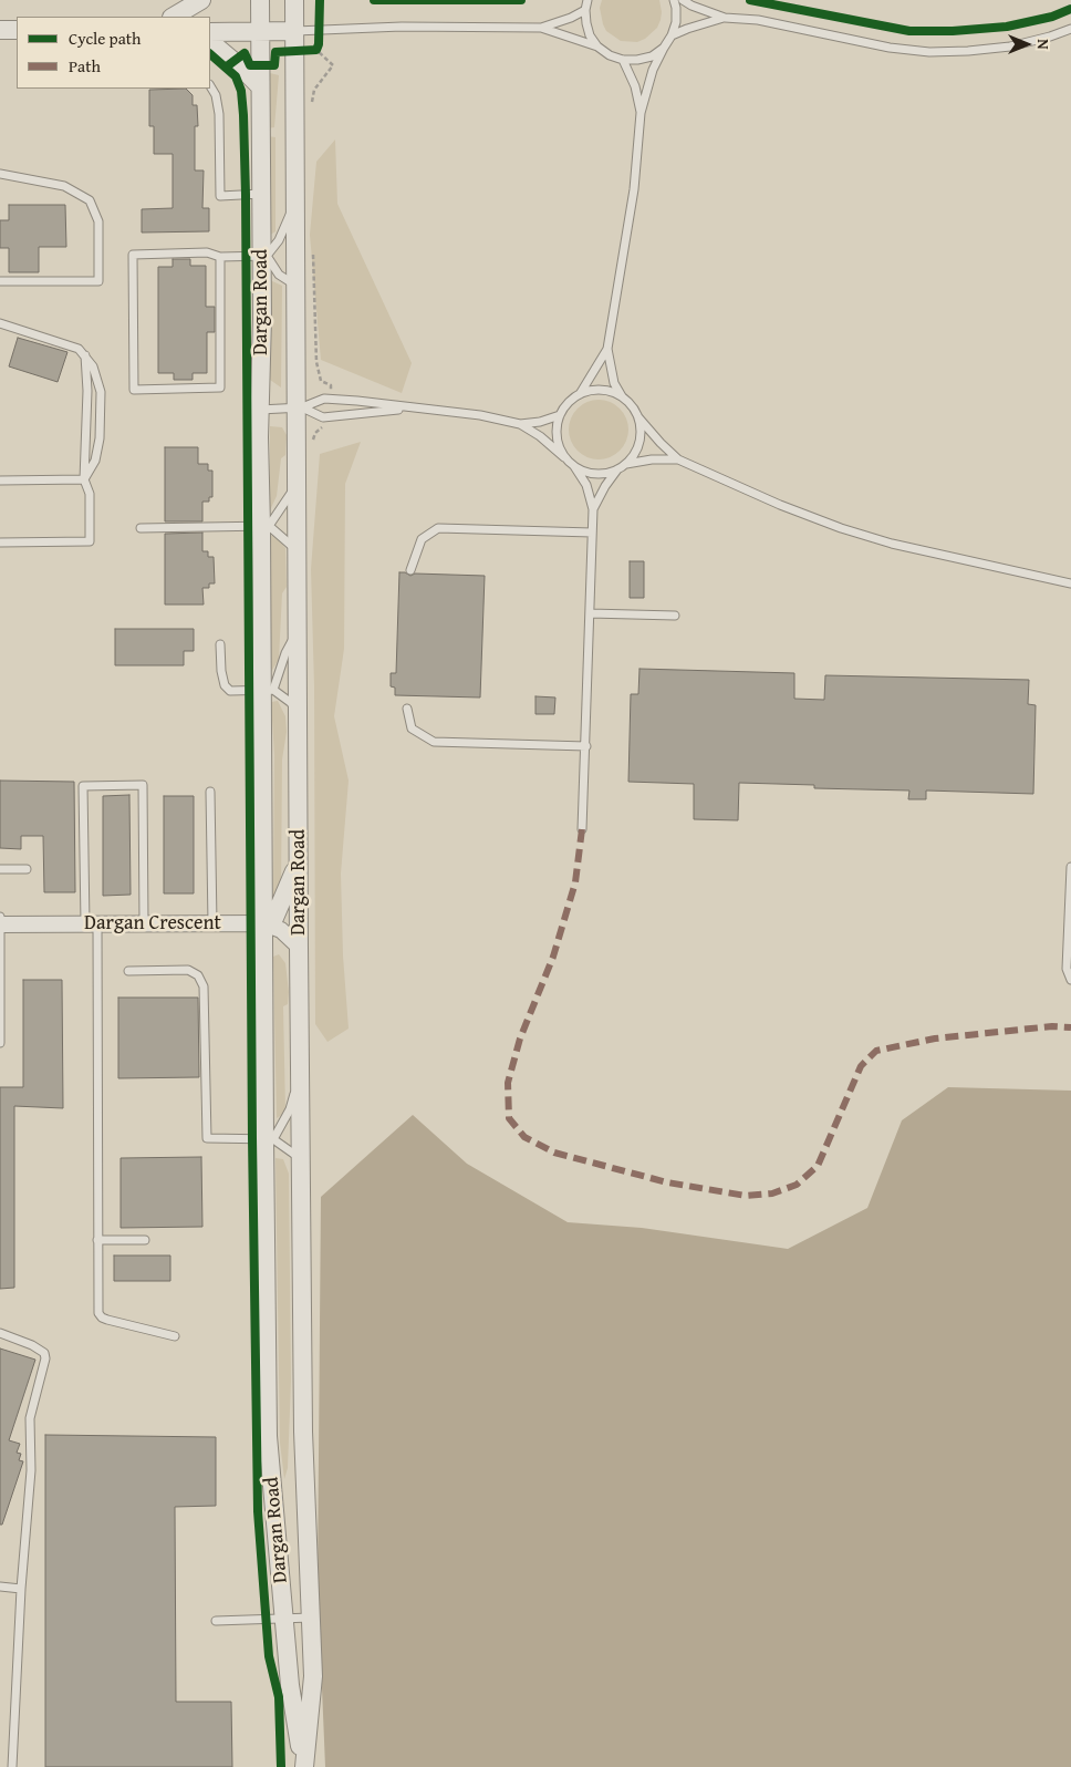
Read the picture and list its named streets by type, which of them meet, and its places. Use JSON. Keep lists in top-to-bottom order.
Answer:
{
  "streets": {
    "street": ["Dargan Road", "Dargan Crescent"]
  },
  "crossings": [
    ["Dargan Road", "Dargan Crescent"]
  ],
  "legend": ["Cycle path", "Path"],
  "north": "right"
}
